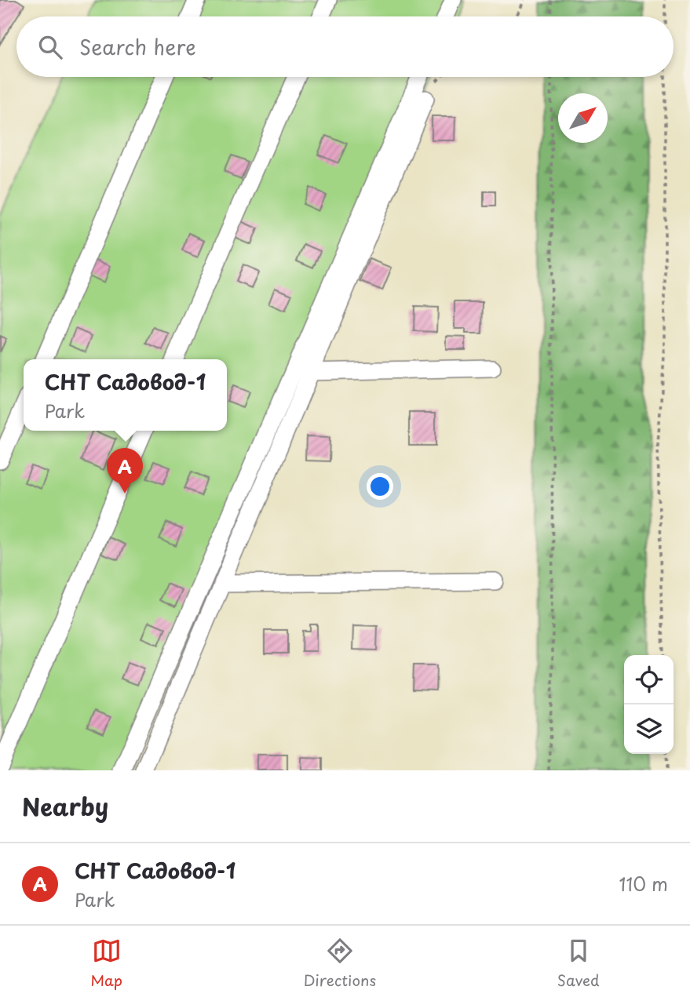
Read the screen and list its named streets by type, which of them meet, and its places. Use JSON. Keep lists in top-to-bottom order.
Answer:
{
  "north": "top right",
  "page": {
    "search": "Search here",
    "popup": ["СНТ Садовод-1", "Park"],
    "pins": "A",
    "heading": "Nearby",
    "list": [
      {
        "mark": "A",
        "name": "СНТ Садовод-1",
        "note": "Park",
        "value": "110 m"
      }
    ],
    "nav": ["Map", "Directions", "Saved"]
  }
}
